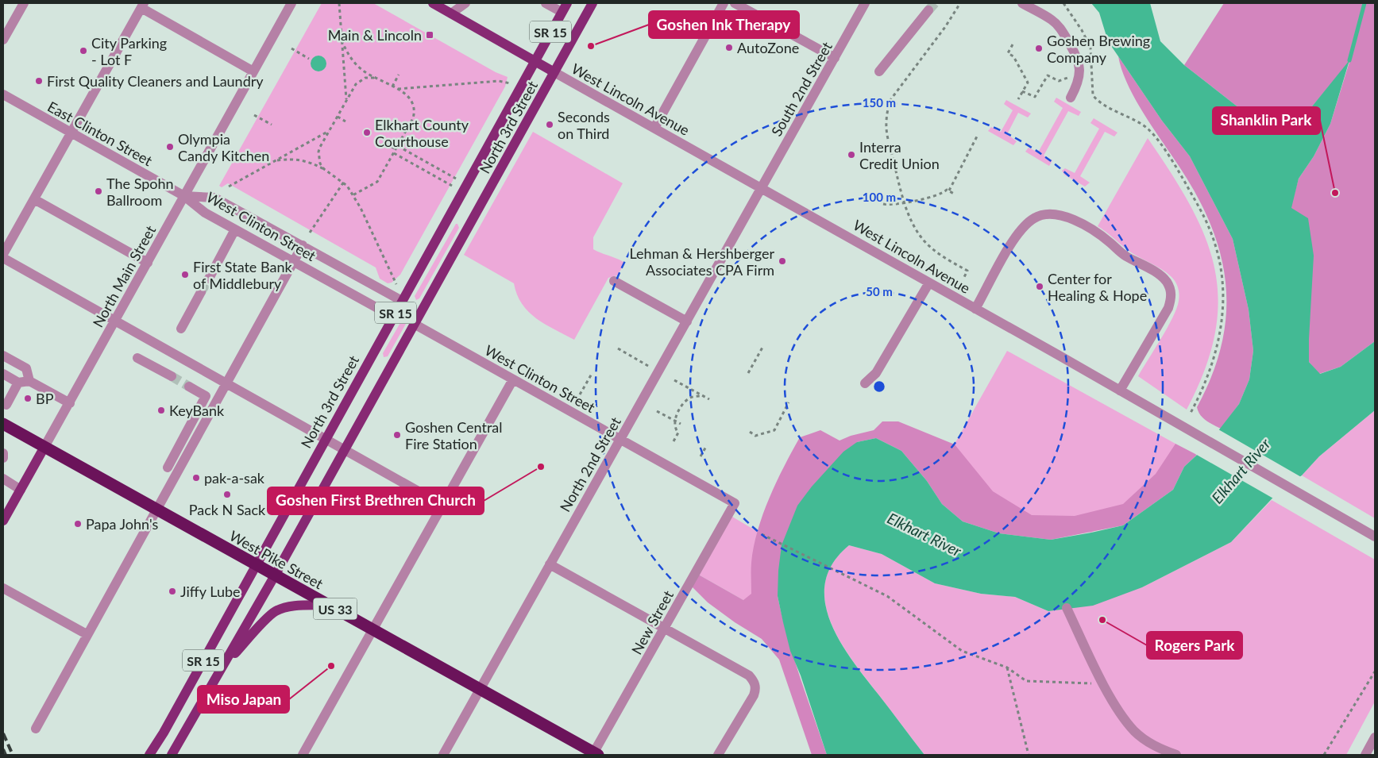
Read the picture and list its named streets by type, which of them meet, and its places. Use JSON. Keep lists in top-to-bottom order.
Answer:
{
  "streets": {
    "highway": ["West Pike Street", "US 33"],
    "main road": [
      "SR 15",
      "West Lincoln Avenue",
      "North 3rd Street",
      "North Main Street"
    ],
    "street": [
      "South 2nd Street",
      "East Clinton Street",
      "West Clinton Street",
      "North 2nd Street",
      "New Street"
    ]
  },
  "crossings": [
    ["SR 15", "West Lincoln Avenue"],
    ["SR 15", "North 3rd Street"],
    ["South 2nd Street", "West Lincoln Avenue"],
    ["South 2nd Street", "North 2nd Street"],
    ["West Lincoln Avenue", "North 3rd Street"],
    ["West Lincoln Avenue", "North 2nd Street"],
    ["North 3rd Street", "West Clinton Street"],
    ["North 3rd Street", "West Pike Street"],
    ["East Clinton Street", "West Clinton Street"],
    ["East Clinton Street", "North Main Street"],
    ["West Clinton Street", "North Main Street"],
    ["West Clinton Street", "North 2nd Street"],
    ["West Clinton Street", "New Street"],
    ["North Main Street", "West Pike Street"],
    ["North Main Street", "US 33"],
    ["North 2nd Street", "West Pike Street"],
    ["West Pike Street", "US 33"],
    ["West Pike Street", "New Street"]
  ],
  "water": ["Elkhart River"],
  "places": {
    "transit": ["Main & Lincoln"],
    "other": [
      "Goshen Ink Therapy",
      "AutoZone",
      "Goshen Brewing Company",
      "City Parking - Lot F",
      "First Quality Cleaners and Laundry",
      "Seconds on Third",
      "Elkhart County Courthouse",
      "Olympia Candy Kitchen",
      "Interra Credit Union",
      "The Spohn Ballroom",
      "Shanklin Park",
      "Lehman & Hershberger Associates CPA Firm",
      "First State Bank of Middlebury",
      "Center for Healing & Hope",
      "BP",
      "KeyBank",
      "Goshen Central Fire Station",
      "Goshen First Brethren Church",
      "pak-a-sak",
      "Pack N Sack",
      "Papa John's",
      "Jiffy Lube",
      "Rogers Park",
      "Miso Japan"
    ]
  },
  "rings": ["150 m", "100 m", "50 m"]
}
